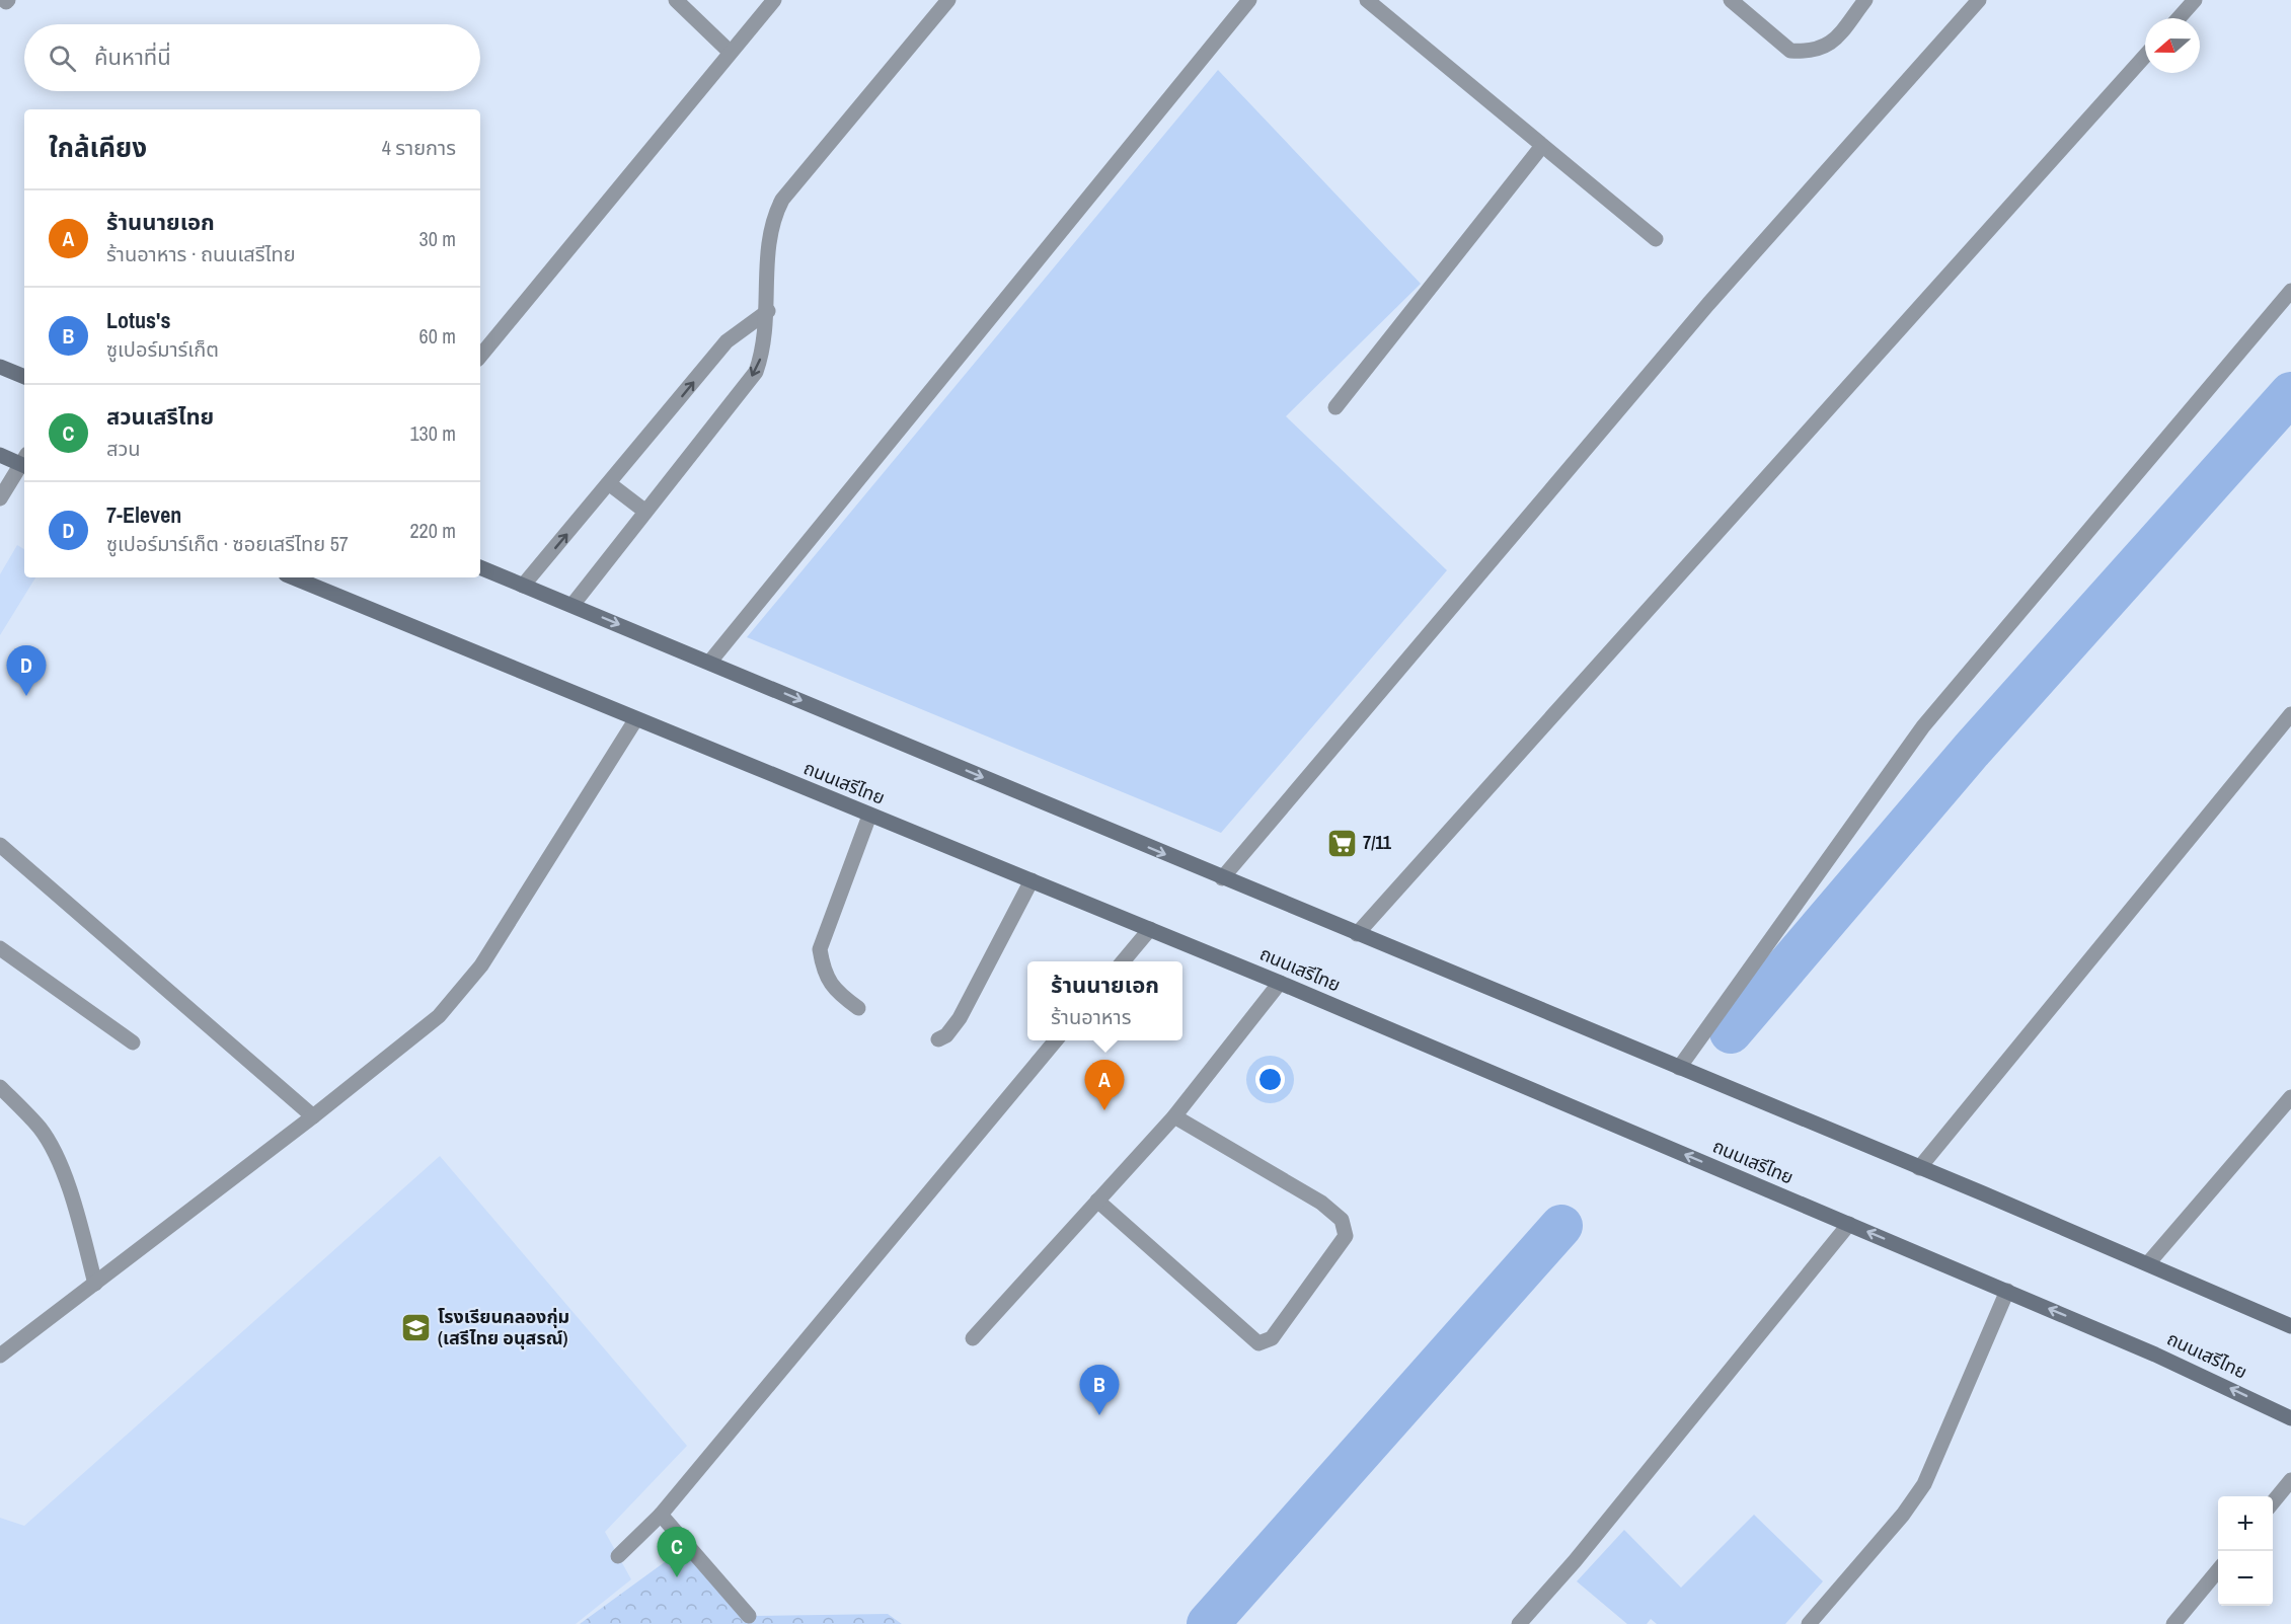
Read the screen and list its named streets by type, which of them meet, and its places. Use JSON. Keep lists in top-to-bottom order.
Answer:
{
  "streets": {
    "main road": ["ถนนเสรีไทย"]
  },
  "places": {
    "supermarket": ["7/11"],
    "school or university": ["โรงเรียนคลองกุ่ม (เสรีไทย อนุสรณ์)"]
  },
  "north": "left",
  "page": {
    "search": "ค้นหาที่นี่",
    "heading": ["ใกล้เคียง", "4 รายการ"],
    "list": [
      {
        "mark": "A",
        "name": "ร้านนายเอก",
        "note": "ร้านอาหาร · ถนนเสรีไทย",
        "value": "30 m"
      },
      {
        "mark": "B",
        "name": "Lotus's",
        "note": "ซูเปอร์มาร์เก็ต",
        "value": "60 m"
      },
      {
        "mark": "C",
        "name": "สวนเสรีไทย",
        "note": "สวน",
        "value": "130 m"
      },
      {
        "mark": "D",
        "name": "7-Eleven",
        "note": "ซูเปอร์มาร์เก็ต · ซอยเสรีไทย 57",
        "value": "220 m"
      }
    ],
    "pins": [
      "D",
      "A",
      "B",
      "C"
    ],
    "popup": ["ร้านนายเอก", "ร้านอาหาร"],
    "map_buttons": ["+", "−"]
  }
}
